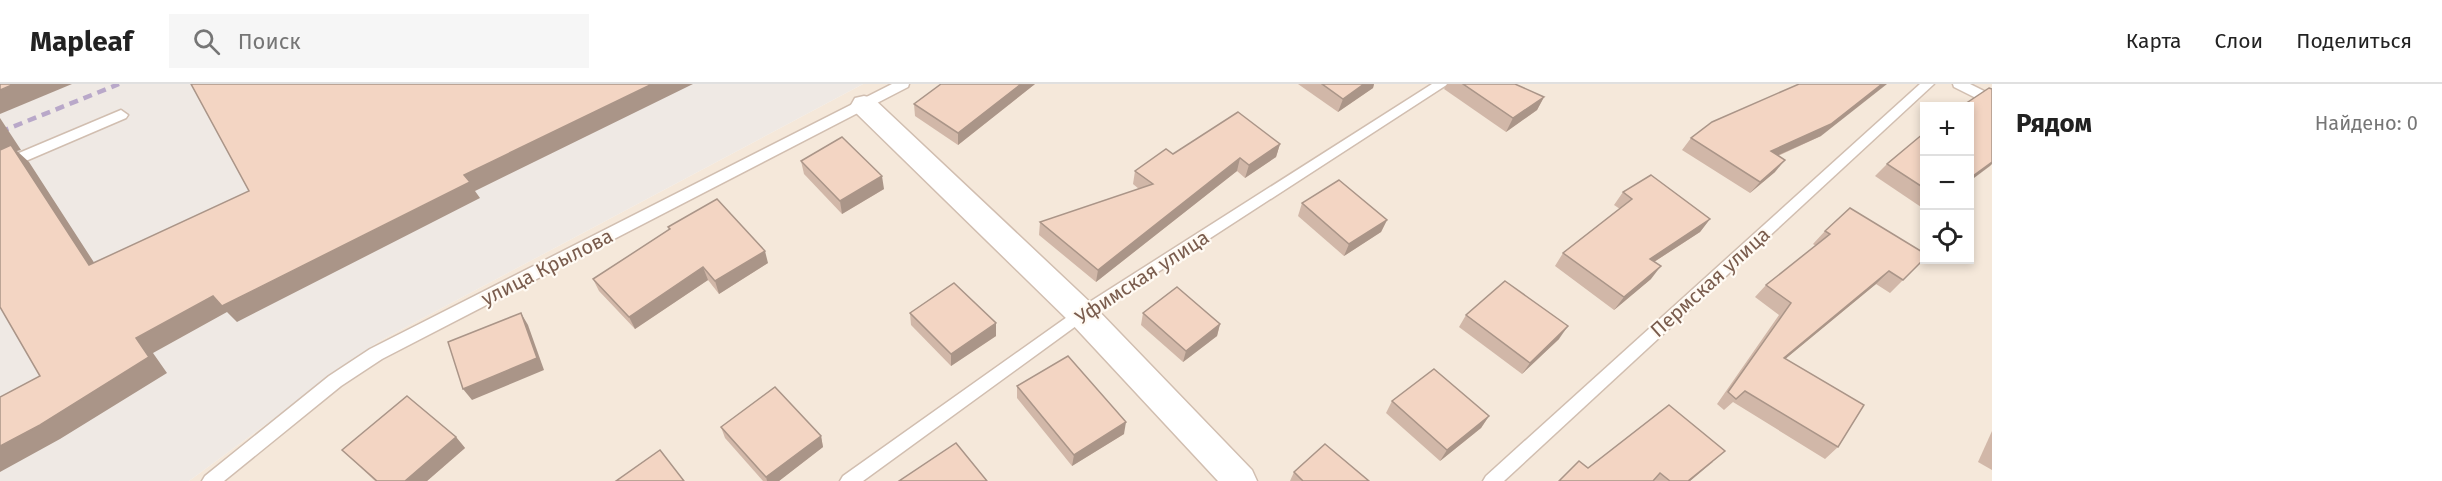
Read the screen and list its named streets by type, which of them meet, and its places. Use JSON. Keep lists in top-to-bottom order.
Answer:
{
  "streets": {
    "lane": ["улица Крылова", "Уфимская улица", "Пермская улица"]
  },
  "page": {
    "header": "Mapleaf",
    "search": "Поиск",
    "nav": ["Карта", "Слои", "Поделиться"],
    "heading": ["Рядом", "Найдено: 0"],
    "map_buttons": ["+", "−"]
  }
}
